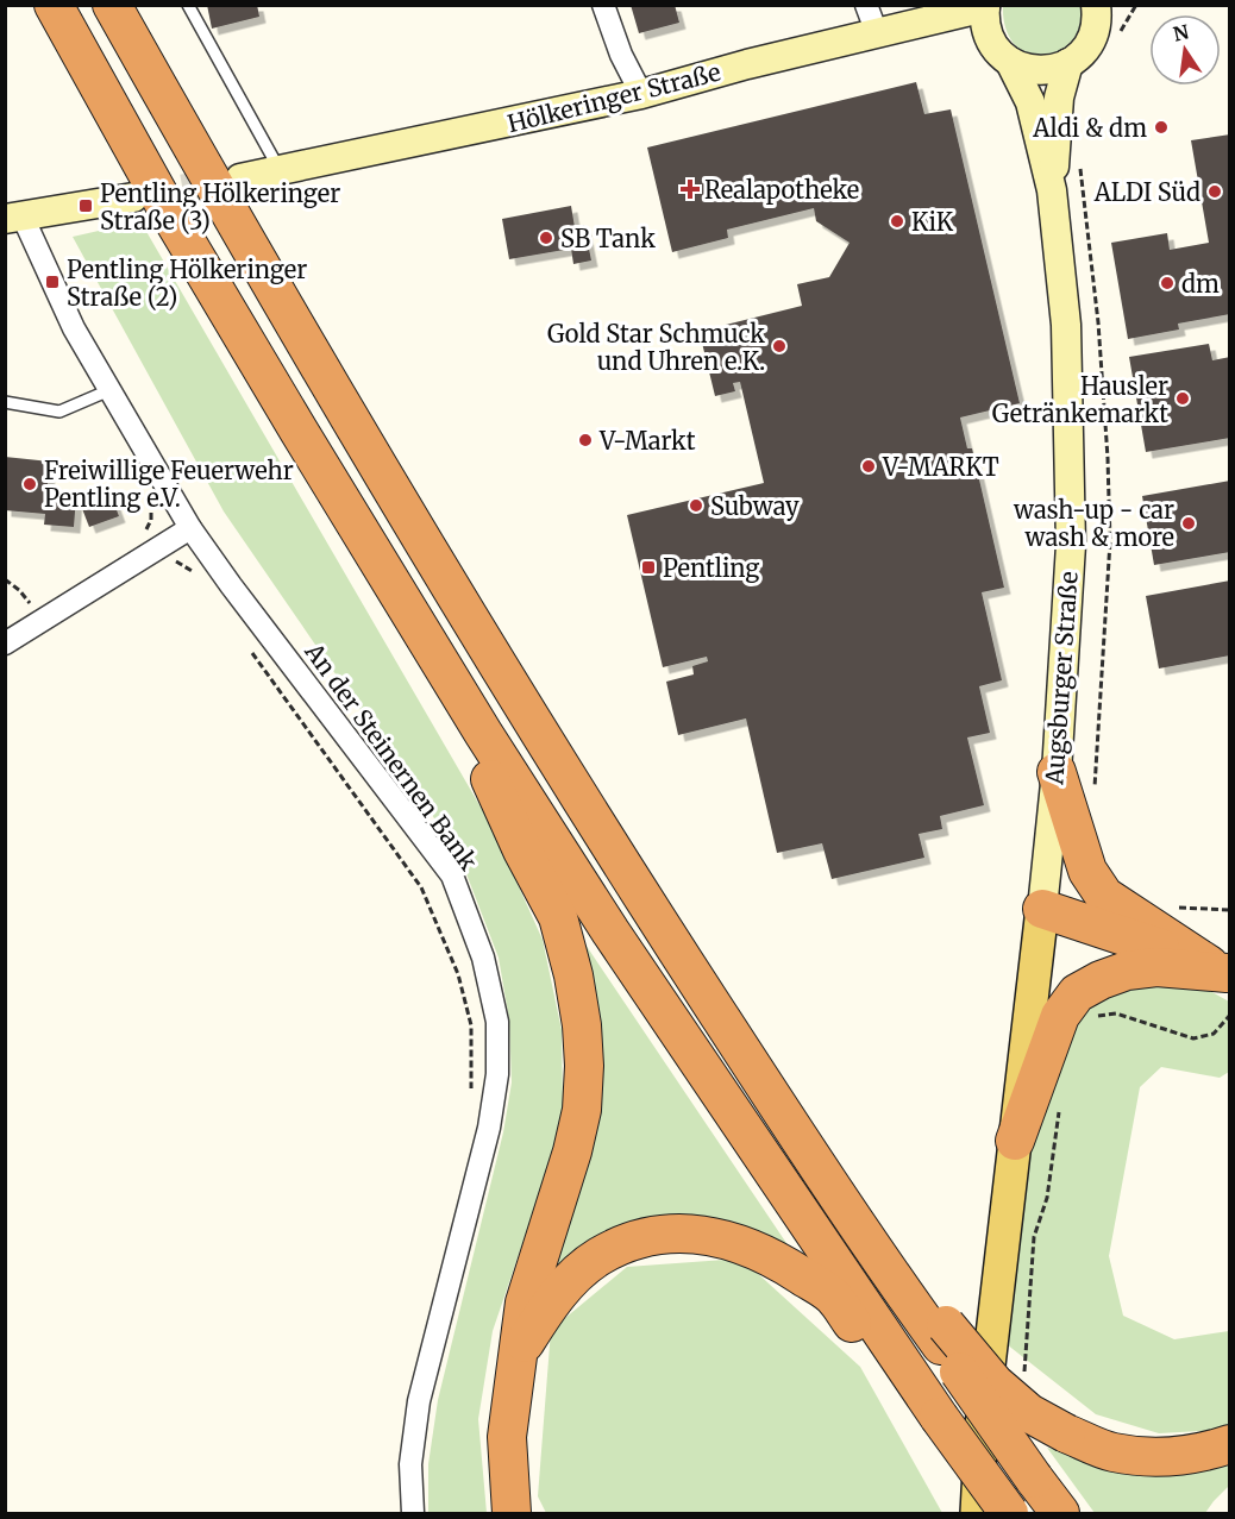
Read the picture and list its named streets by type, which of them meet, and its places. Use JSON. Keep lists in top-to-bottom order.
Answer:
{
  "streets": {
    "street": ["Hölkeringer Straße", "Augsburger Straße", "An der Steinernen Bank"]
  },
  "crossings": [
    ["Hölkeringer Straße", "Augsburger Straße"]
  ],
  "places": {
    "other": [
      "Aldi & dm",
      "ALDI Süd",
      "KiK",
      "SB Tank",
      "dm",
      "Gold Star Schmuck und Uhren e.K.",
      "Hausler Getränkemarkt",
      "V-Markt",
      "V-MARKT",
      "Freiwillige Feuerwehr Pentling e.V.",
      "Subway",
      "wash-up - car wash & more"
    ],
    "health": ["Realapotheke"],
    "transit": ["Pentling Hölkeringer Straße (3)", "Pentling Hölkeringer Straße (2)", "Pentling"]
  },
  "north": "top"
}
